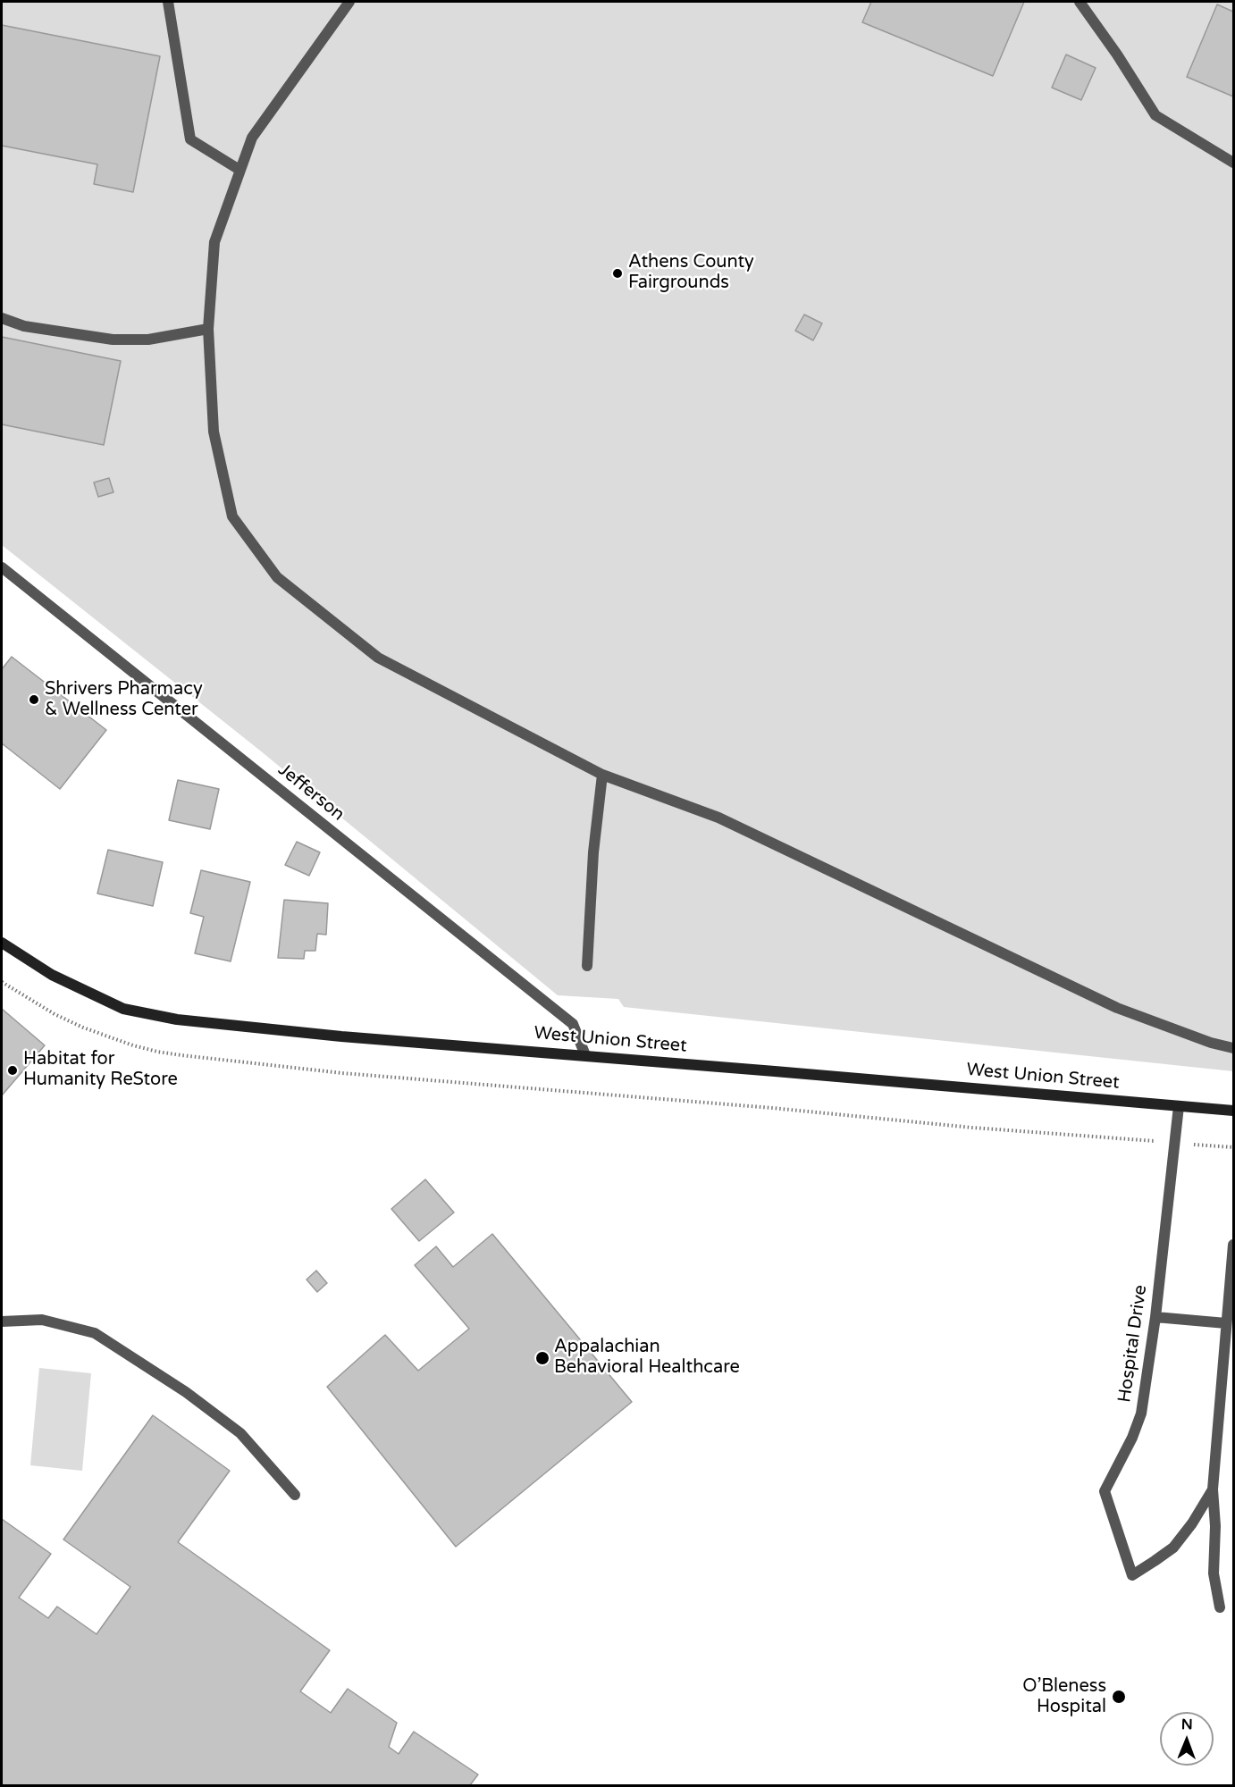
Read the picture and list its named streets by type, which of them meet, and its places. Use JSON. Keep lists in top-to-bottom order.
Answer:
{
  "streets": {
    "main road": ["West Union Street"],
    "street": ["Jefferson", "Hospital Drive"]
  },
  "crossings": [
    ["Jefferson", "West Union Street"],
    ["West Union Street", "Hospital Drive"]
  ],
  "places": [
    "Athens County Fairgrounds",
    "Shrivers Pharmacy & Wellness Center",
    "Habitat for Humanity ReStore",
    "Appalachian Behavioral Healthcare",
    "O’Bleness Hospital"
  ],
  "north": "top"
}
